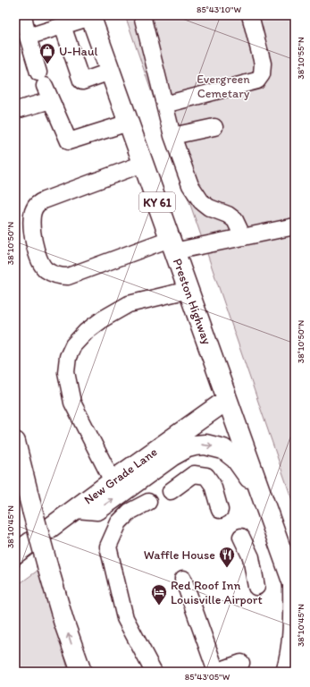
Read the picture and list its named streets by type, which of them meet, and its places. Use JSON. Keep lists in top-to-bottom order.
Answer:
{
  "streets": {
    "main road": ["KY 61", "Preston Highway", "New Grade Lane"]
  },
  "crossings": [
    ["Preston Highway", "New Grade Lane"]
  ],
  "parks": ["Evergreen Cemetary"],
  "places": {
    "shop": ["U-Haul"],
    "restaurant": ["Waffle House"],
    "hotel": ["Red Roof Inn Louisville Airport"]
  },
  "coordinates": [
    "85°43'10\"W",
    "38°10'55\"N",
    "38°10'50\"N",
    "38°10'45\"N",
    "85°43'05\"W"
  ]
}
